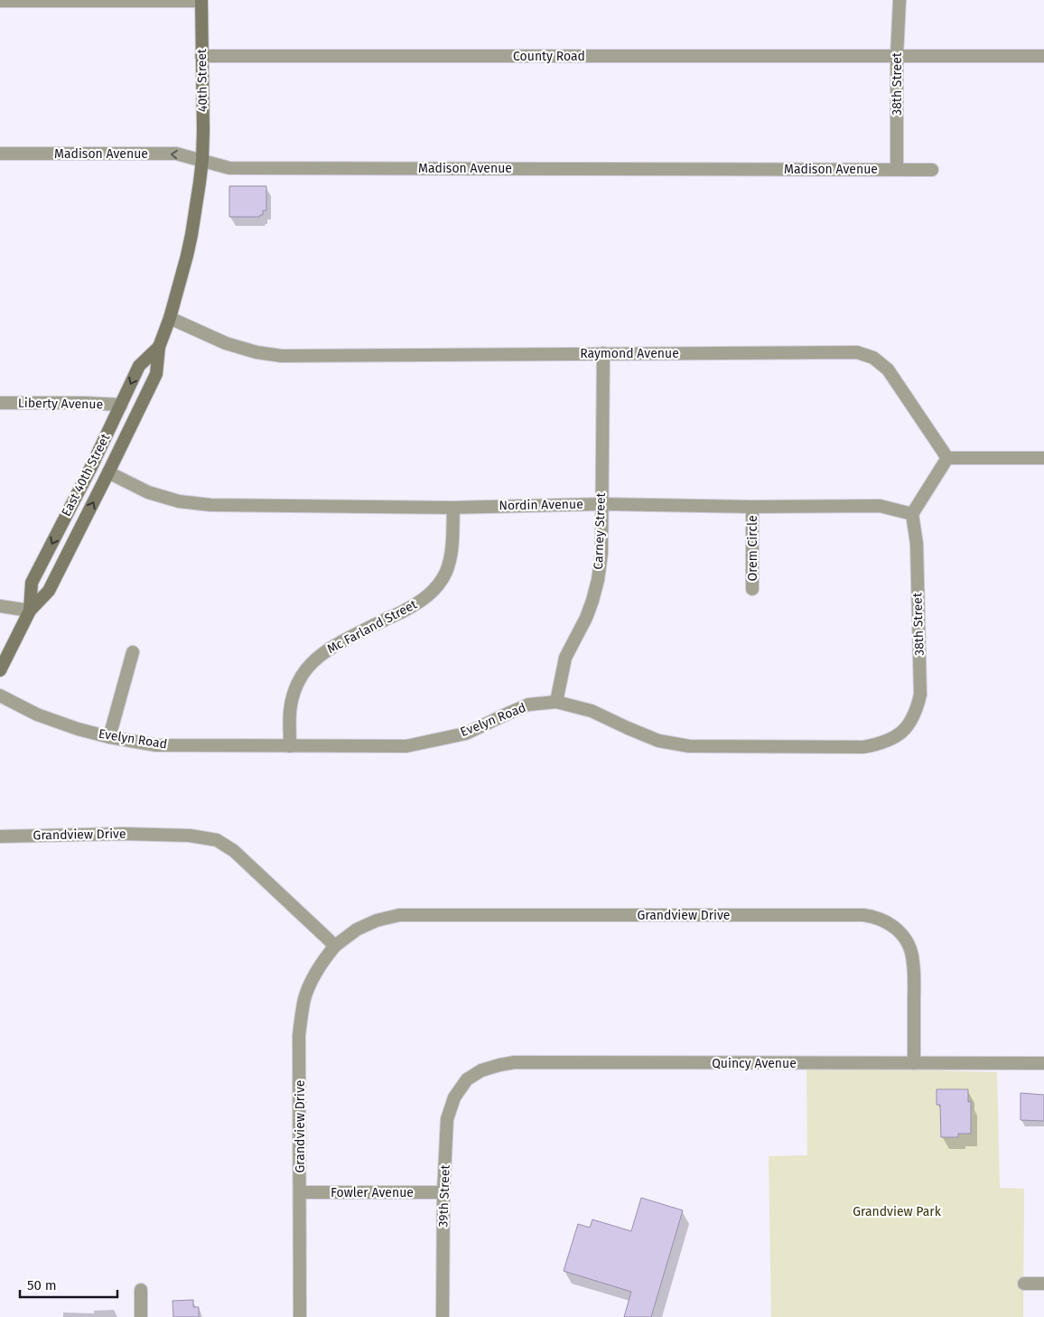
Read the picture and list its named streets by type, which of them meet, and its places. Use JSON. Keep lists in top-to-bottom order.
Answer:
{
  "streets": {
    "main road": ["40th Street", "East 40th Street"],
    "street": [
      "County Road",
      "38th Street",
      "Madison Avenue",
      "Raymond Avenue",
      "Liberty Avenue",
      "Nordin Avenue",
      "Carney Street",
      "Orem Circle",
      "Mc Farland Street",
      "Evelyn Road",
      "Grandview Drive",
      "Quincy Avenue",
      "Fowler Avenue",
      "39th Street"
    ]
  },
  "crossings": [
    ["County Road", "40th Street"],
    ["County Road", "38th Street"],
    ["40th Street", "Madison Avenue"],
    ["40th Street", "East 40th Street"],
    ["38th Street", "Madison Avenue"],
    ["38th Street", "Nordin Avenue"],
    ["38th Street", "Evelyn Road"],
    ["Madison Avenue", "East 40th Street"],
    ["Raymond Avenue", "East 40th Street"],
    ["Raymond Avenue", "Carney Street"],
    ["Liberty Avenue", "East 40th Street"],
    ["East 40th Street", "Nordin Avenue"],
    ["Nordin Avenue", "Carney Street"],
    ["Nordin Avenue", "Orem Circle"],
    ["Nordin Avenue", "Mc Farland Street"],
    ["Carney Street", "Evelyn Road"],
    ["Mc Farland Street", "Evelyn Road"],
    ["Grandview Drive", "Quincy Avenue"],
    ["Grandview Drive", "Fowler Avenue"],
    ["Quincy Avenue", "39th Street"],
    ["Fowler Avenue", "39th Street"]
  ],
  "parks": ["Grandview Park"],
  "scale_bar": "50 m"
}
